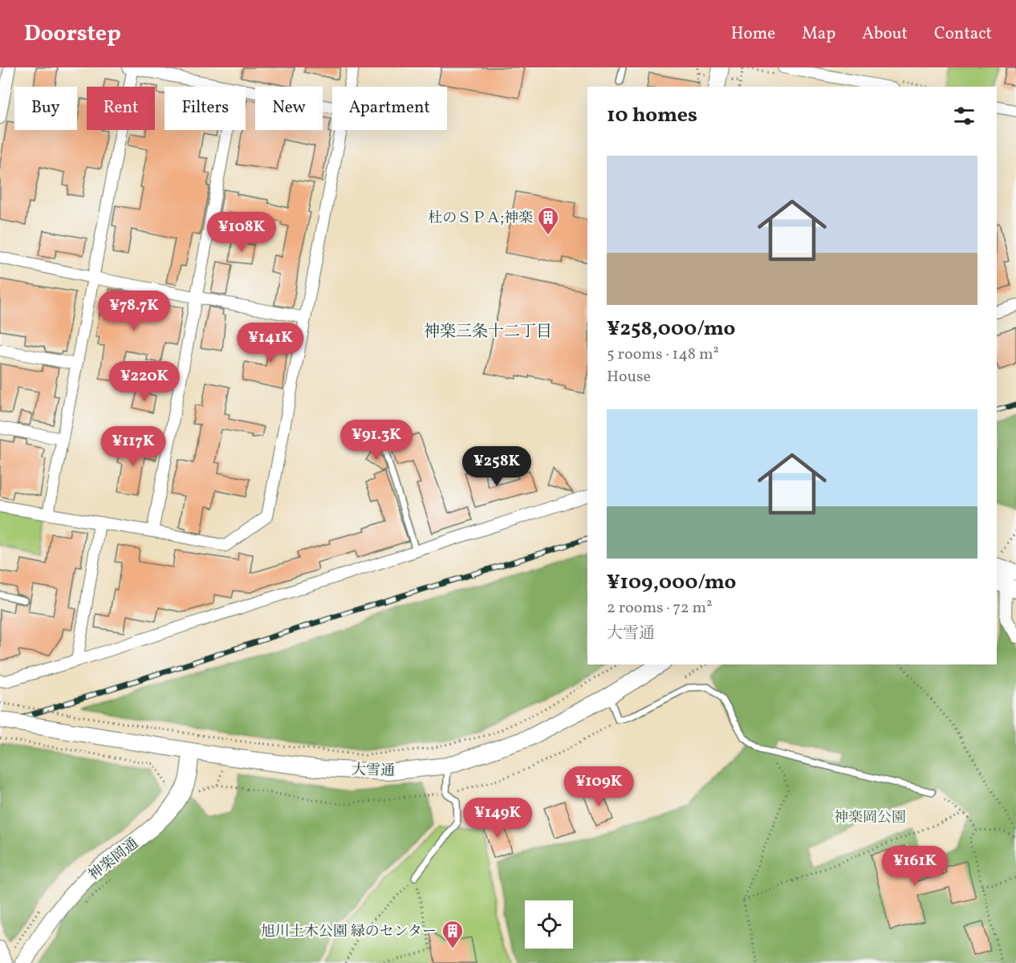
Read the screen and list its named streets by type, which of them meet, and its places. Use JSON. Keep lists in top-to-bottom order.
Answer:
{
  "streets": {
    "main road": ["大雪通", "神楽岡通"]
  },
  "crossings": [
    ["大雪通", "神楽岡通"]
  ],
  "districts": ["神楽三条十二丁目"],
  "parks": ["神楽岡公園"],
  "places": {
    "building": ["杜のＳＰＡ;神楽", "旭川土木公園 緑のセンター"]
  },
  "page": {
    "header": "Doorstep",
    "nav": [
      "Home",
      "Map",
      "About",
      "Contact"
    ],
    "chip": [
      "Buy",
      "Rent",
      "Filters",
      "New",
      "Apartment"
    ],
    "heading": "10 homes",
    "list": [
      {
        "name": "¥258,000/mo",
        "note": "5 rooms · 148 m² · House"
      },
      {
        "name": "¥109,000/mo",
        "note": "2 rooms · 72 m² · 大雪通"
      }
    ],
    "price": [
      "¥108K",
      "¥78.7K",
      "¥141K",
      "¥220K",
      "¥91.3K",
      "¥117K",
      "¥258K",
      "¥109K",
      "¥149K",
      "¥161K"
    ]
  }
}
